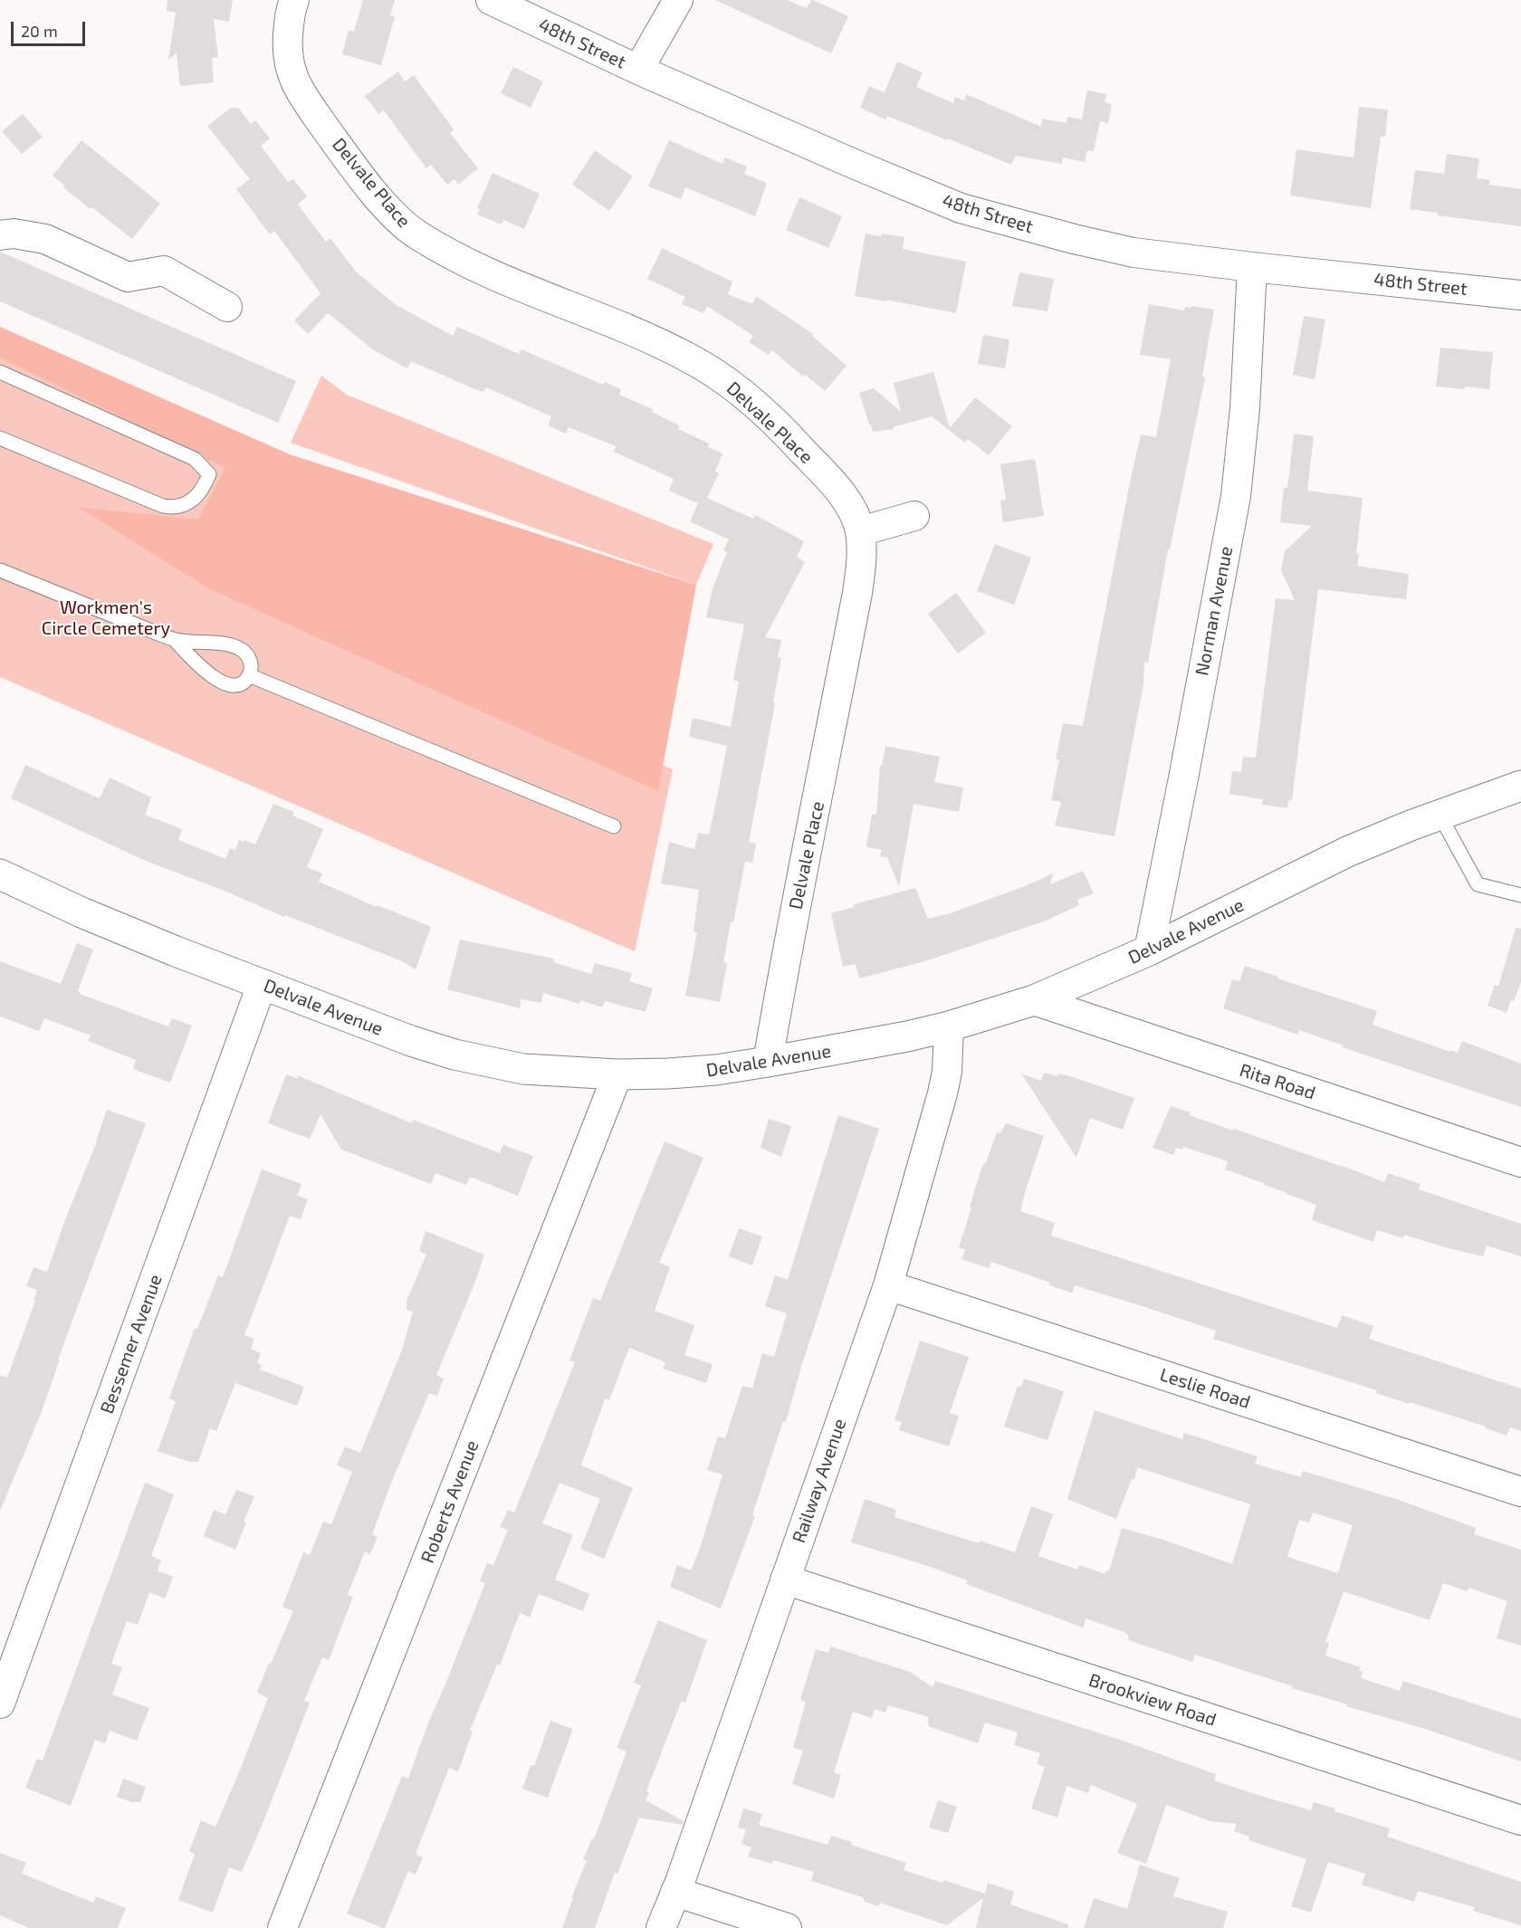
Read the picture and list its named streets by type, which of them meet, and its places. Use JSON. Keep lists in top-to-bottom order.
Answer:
{
  "streets": {
    "street": [
      "48th Street",
      "Delvale Place",
      "Norman Avenue",
      "Delvale Avenue",
      "Rita Road",
      "Bessemer Avenue",
      "Leslie Road",
      "Railway Avenue",
      "Roberts Avenue",
      "Brookview Road"
    ]
  },
  "crossings": [
    ["48th Street", "Norman Avenue"],
    ["Delvale Place", "Delvale Avenue"],
    ["Norman Avenue", "Delvale Avenue"],
    ["Delvale Avenue", "Rita Road"],
    ["Delvale Avenue", "Bessemer Avenue"],
    ["Delvale Avenue", "Railway Avenue"],
    ["Delvale Avenue", "Roberts Avenue"],
    ["Leslie Road", "Railway Avenue"],
    ["Railway Avenue", "Brookview Road"]
  ],
  "parks": ["Workmen's Circle Cemetery"],
  "scale_bar": "20 m"
}
